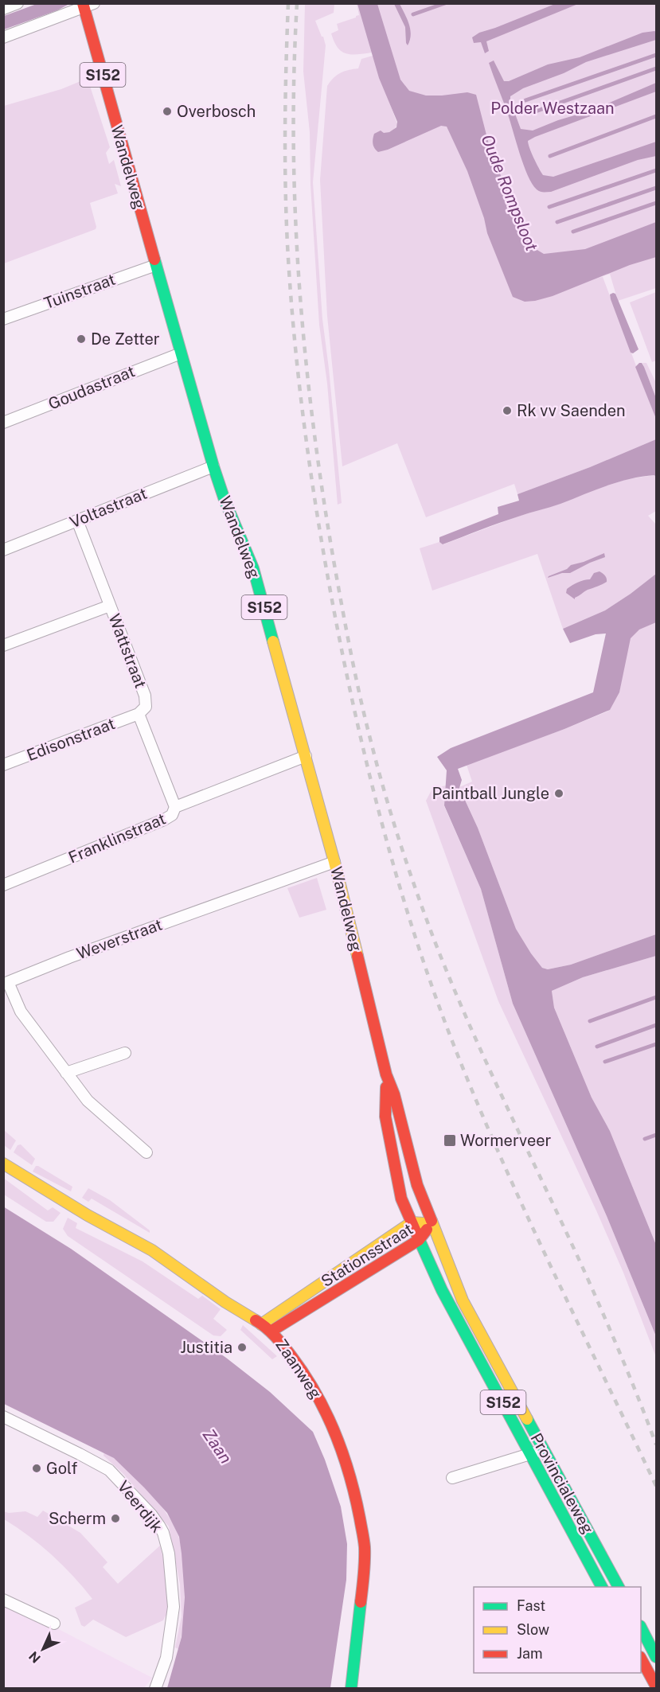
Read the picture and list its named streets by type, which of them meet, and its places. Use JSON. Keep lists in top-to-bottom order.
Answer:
{
  "streets": {
    "main road": [
      "S152",
      "Wandelweg",
      "Stationsstraat",
      "Zaanweg",
      "Provincialeweg"
    ],
    "street": [
      "Tuinstraat",
      "Goudastraat",
      "Voltastraat",
      "Wattstraat",
      "Edisonstraat",
      "Franklinstraat",
      "Weverstraat",
      "Veerdijk"
    ]
  },
  "crossings": [
    ["Wandelweg", "Tuinstraat"],
    ["Wandelweg", "Goudastraat"],
    ["Wandelweg", "Voltastraat"],
    ["Wandelweg", "Franklinstraat"],
    ["Wandelweg", "Weverstraat"],
    ["Wandelweg", "Stationsstraat"],
    ["Wandelweg", "Provincialeweg"],
    ["Voltastraat", "Wattstraat"],
    ["Wattstraat", "Edisonstraat"],
    ["Stationsstraat", "Zaanweg"],
    ["Stationsstraat", "Provincialeweg"]
  ],
  "water": ["Oude Rompsloot", "Zaan"],
  "parks": ["Polder Westzaan"],
  "places": {
    "other": [
      "Overbosch",
      "De Zetter",
      "Rk vv Saenden",
      "Paintball Jungle",
      "Justitia",
      "Golf",
      "Scherm"
    ],
    "transit": ["Wormerveer"]
  },
  "legend": ["Fast", "Slow", "Jam"],
  "north": "bottom left"
}
